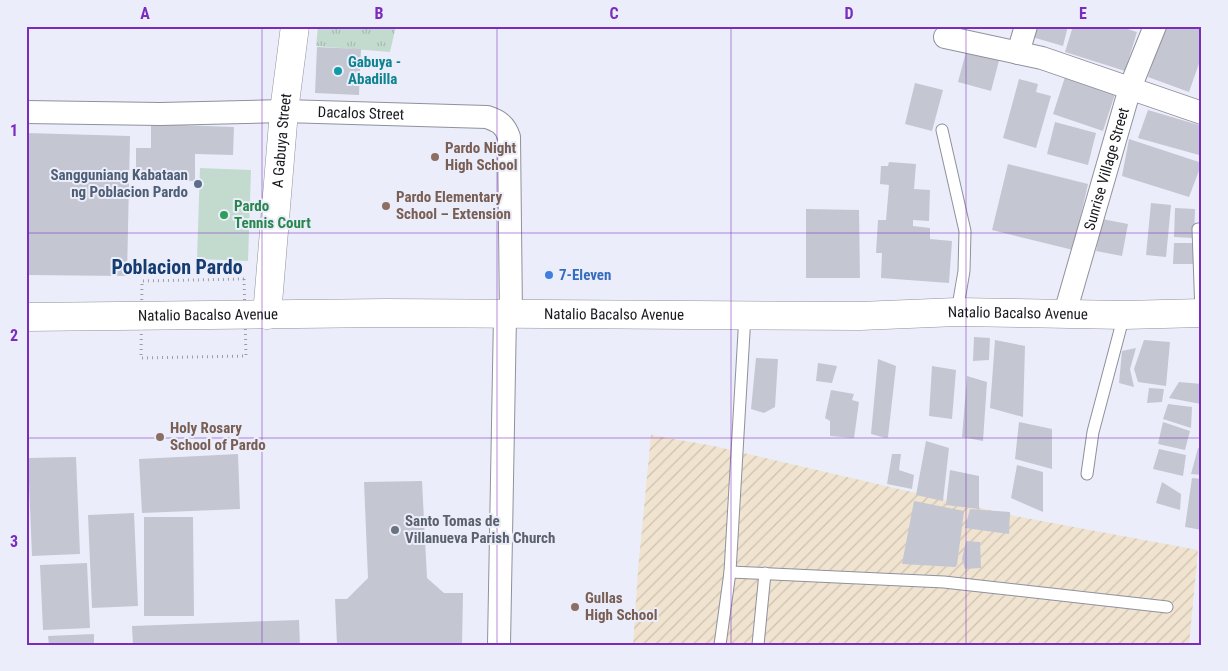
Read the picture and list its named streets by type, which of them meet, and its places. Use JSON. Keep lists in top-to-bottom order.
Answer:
{
  "streets": {
    "main road": ["A Gabuya Street", "Natalio Bacalso Avenue"],
    "street": ["Dacalos Street", "Sunrise Village Street"]
  },
  "crossings": [
    ["Dacalos Street", "A Gabuya Street"],
    ["Dacalos Street", "Natalio Bacalso Avenue"],
    ["A Gabuya Street", "Natalio Bacalso Avenue"],
    ["Sunrise Village Street", "Natalio Bacalso Avenue"]
  ],
  "districts": ["Poblacion Pardo"],
  "places": [
    "Gabuya - Abadilla",
    "Pardo Night High School",
    "Sangguniang Kabataan ng Poblacion Pardo",
    "Pardo Elementary School – Extension",
    "Pardo Tennis Court",
    "7-Eleven",
    "Holy Rosary School of Pardo",
    "Santo Tomas de Villanueva Parish Church",
    "Gullas High School"
  ],
  "grid": {
    "columns": [
      "A",
      "B",
      "C",
      "D",
      "E"
    ],
    "rows": ["1", "2", "3"]
  }
}
